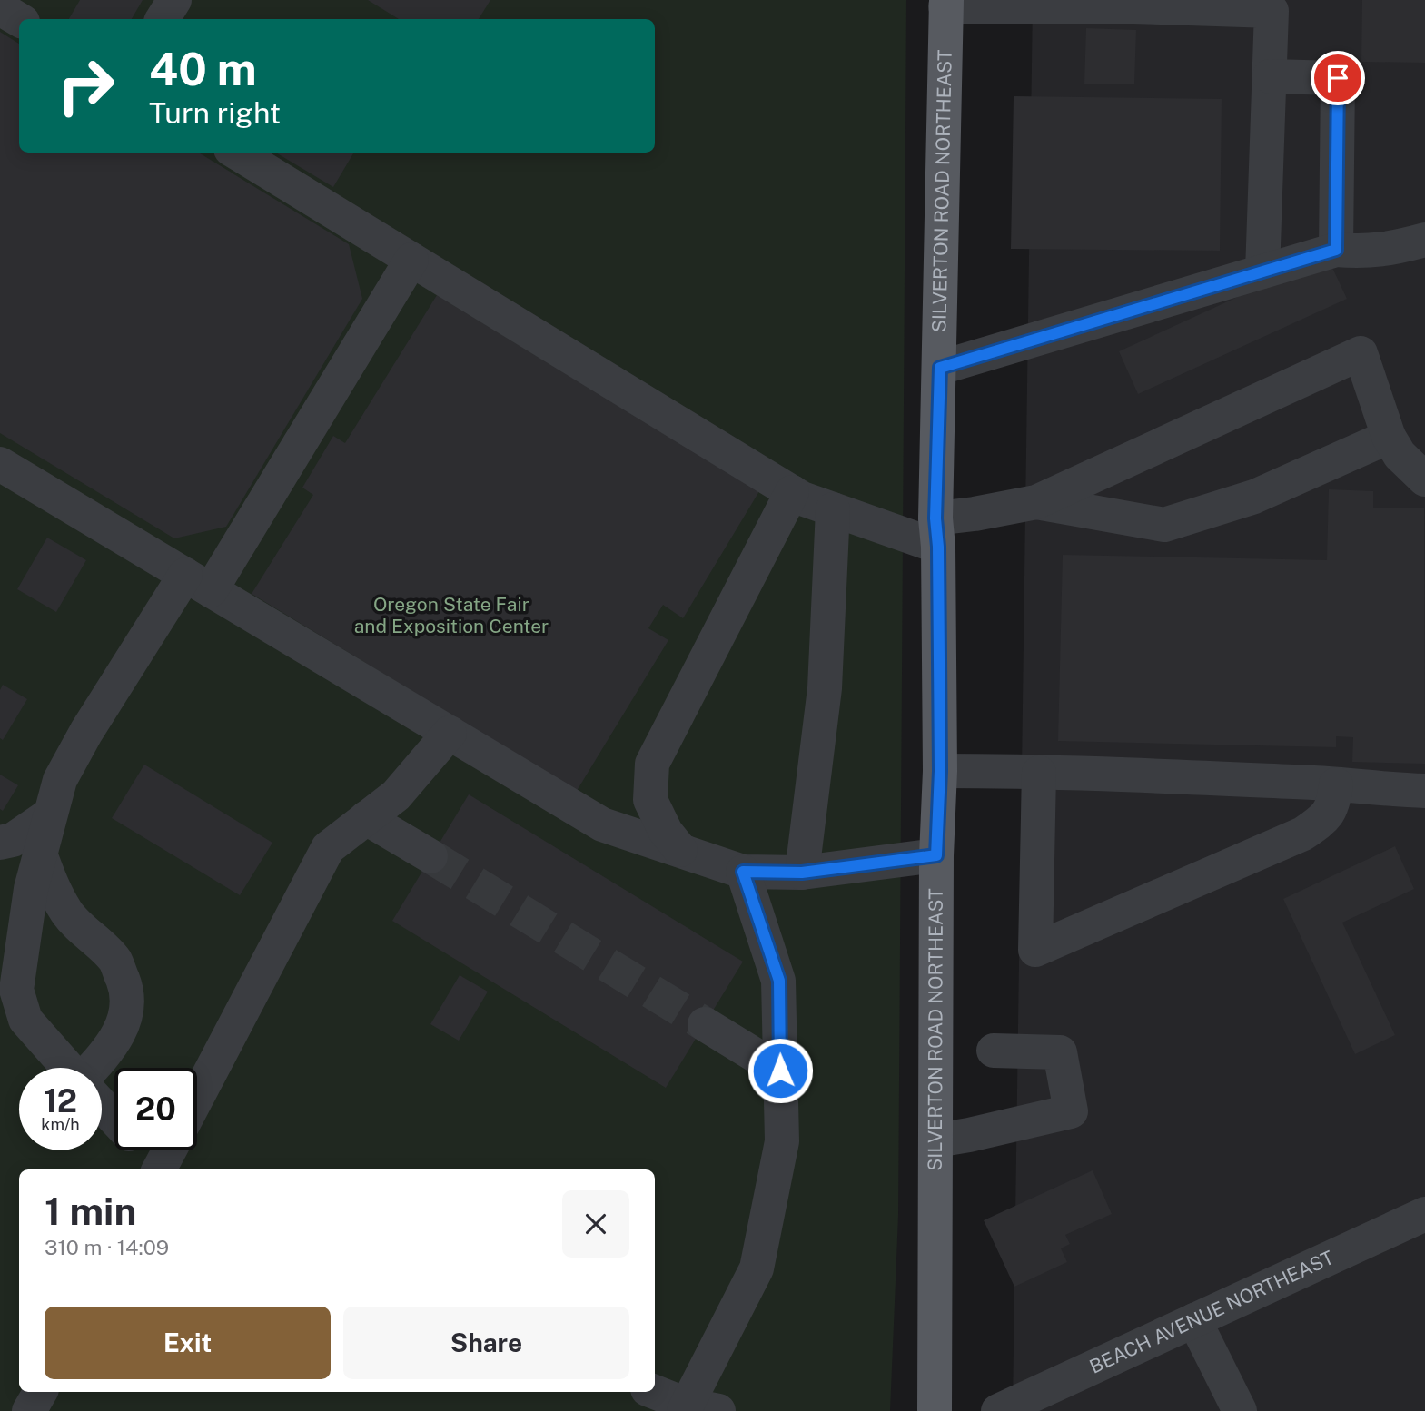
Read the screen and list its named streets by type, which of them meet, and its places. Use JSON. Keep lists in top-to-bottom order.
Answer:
{
  "streets": {
    "main road": ["SILVERTON ROAD NORTHEAST"],
    "street": ["BEACH AVENUE NORTHEAST"]
  },
  "parks": ["Oregon State Fair and Exposition Center"],
  "page": {
    "turn": ["40 m", "Turn right"],
    "speed": "12 km/h",
    "limit": "20",
    "heading": ["1 min", "310 m · 14:09"],
    "buttons": ["Exit", "Share"]
  }
}
